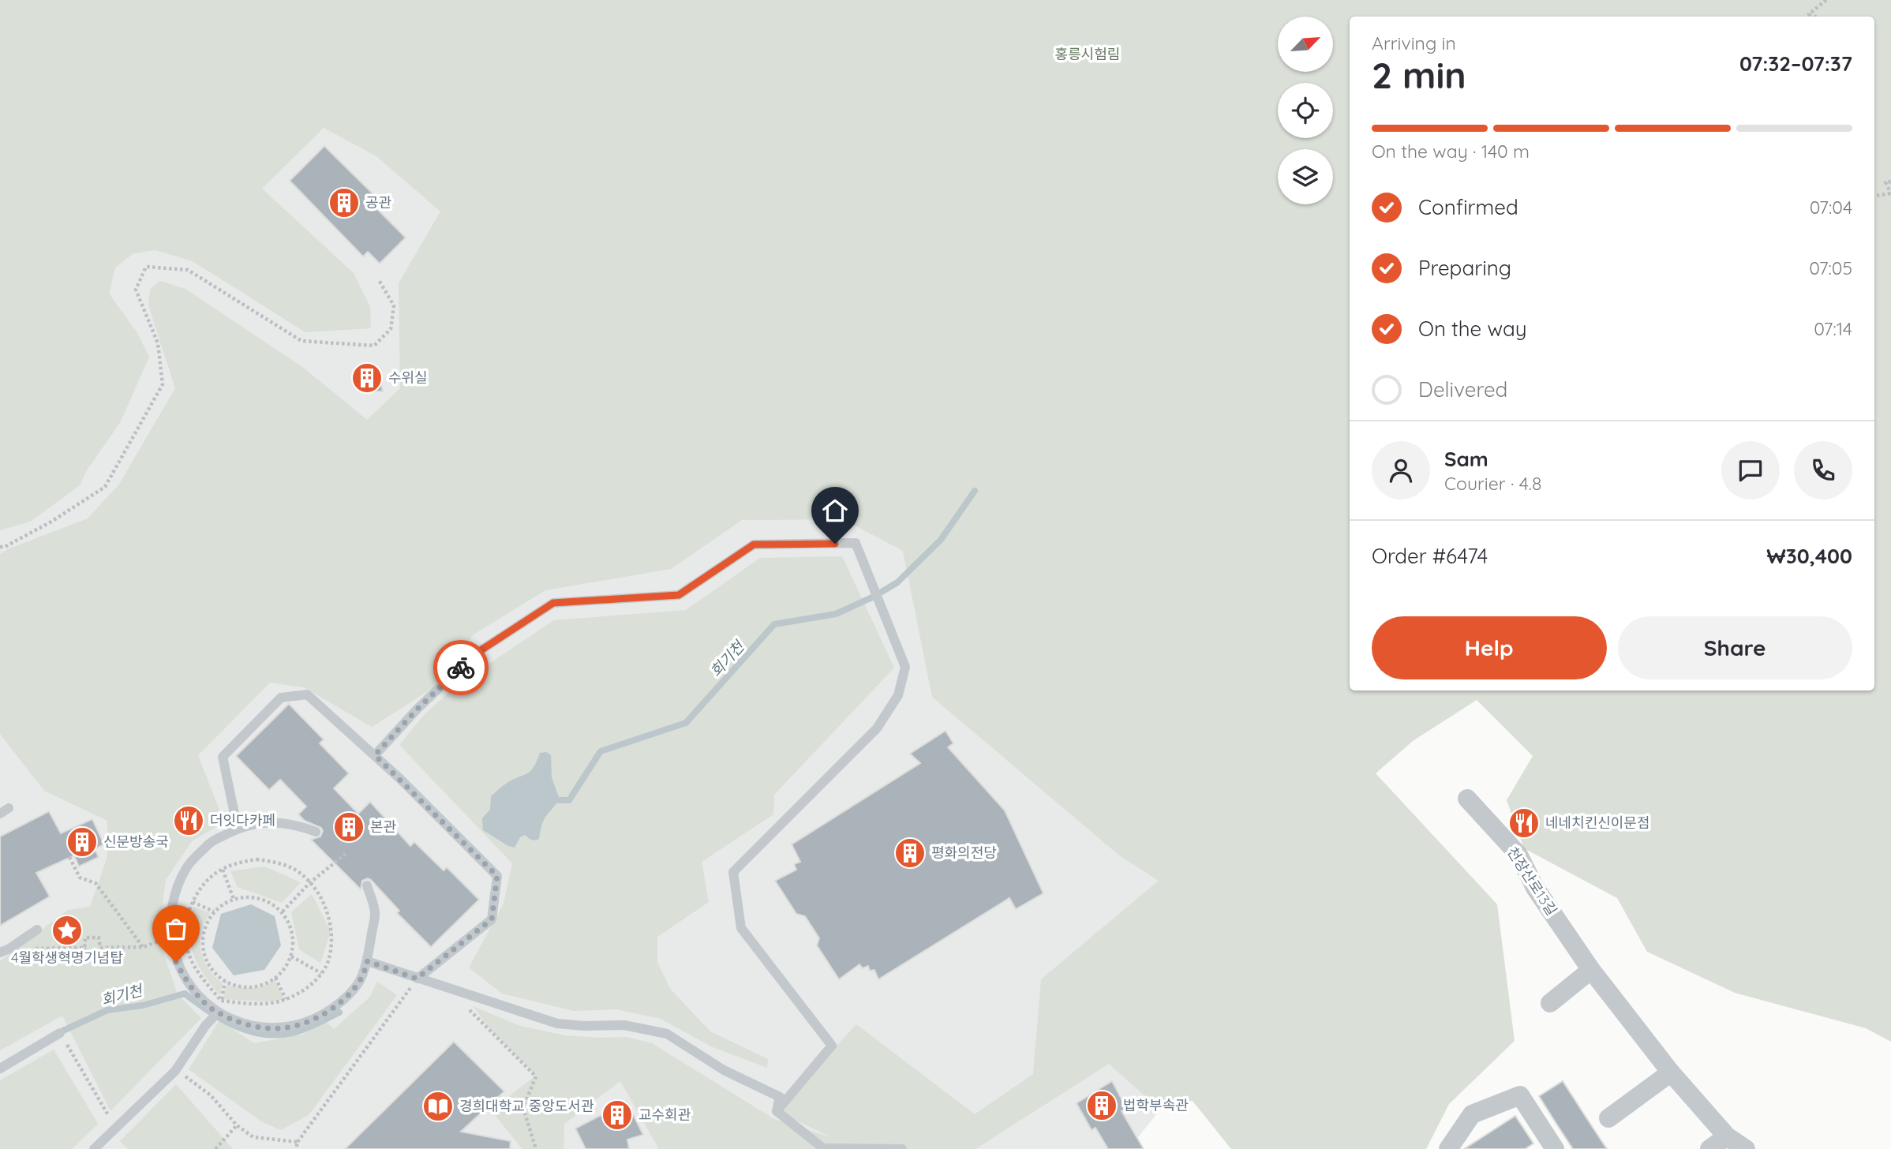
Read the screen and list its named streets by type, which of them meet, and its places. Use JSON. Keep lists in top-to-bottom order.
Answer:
{
  "streets": {
    "street": ["천장산로13길"]
  },
  "water": ["회기천"],
  "parks": ["홍릉시험림"],
  "places": {
    "building": [
      "공관",
      "수위실",
      "본관",
      "신문방송국",
      "평화의전당",
      "법학부속관",
      "교수회관"
    ],
    "restaurant": ["더잇다카페", "네네치킨신이문점"],
    "place": ["4월학생혁명기념탑"],
    "library": ["경희대학교 중앙도서관"]
  },
  "north": "top right",
  "page": {
    "heading": ["2 min", "Arriving in", "07:32–07:37"],
    "panel": [
      "Sam",
      "Courier · 4.8",
      "Order #6474",
      "₩30,400"
    ],
    "bar": "On the way · 140 m",
    "list": [
      ["Confirmed", "07:04"],
      ["Preparing", "07:05"],
      ["On the way", "07:14"],
      "Delivered"
    ],
    "buttons": ["Help", "Share"]
  }
}
